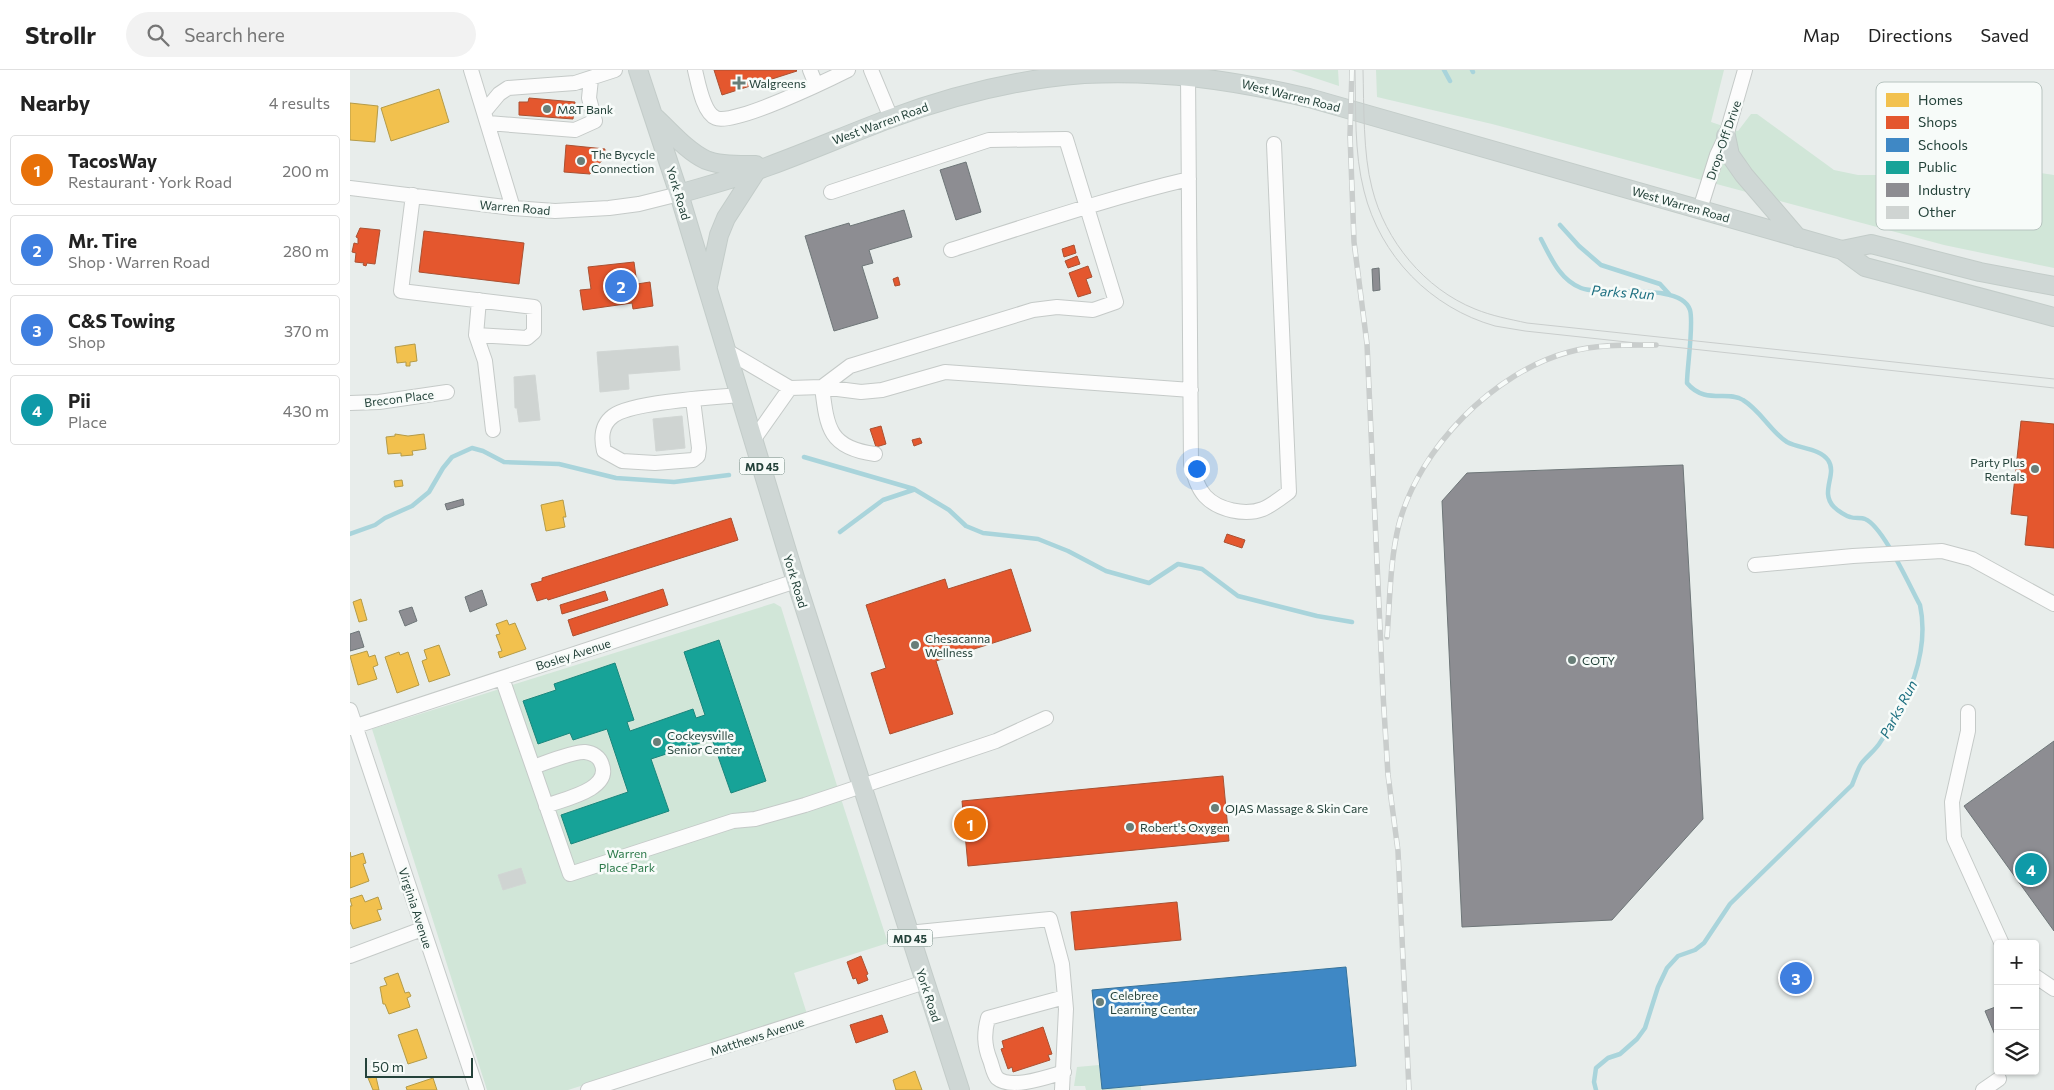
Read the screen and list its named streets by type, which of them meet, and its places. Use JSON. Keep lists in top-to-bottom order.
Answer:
{
  "streets": {
    "main road": ["West Warren Road", "York Road", "MD 45"],
    "street": [
      "Drop-Off Drive",
      "Warren Road",
      "Brecon Place",
      "Bosley Avenue",
      "Virginia Avenue",
      "Matthews Avenue"
    ]
  },
  "crossings": [
    ["West Warren Road", "Drop-Off Drive"],
    ["West Warren Road", "York Road"],
    ["West Warren Road", "Warren Road"],
    ["York Road", "Warren Road"],
    ["York Road", "Bosley Avenue"],
    ["York Road", "Matthews Avenue"],
    ["Bosley Avenue", "Virginia Avenue"]
  ],
  "water": ["Parks Run"],
  "parks": ["Warren Place Park"],
  "places": {
    "health": ["Walgreens"],
    "other": [
      "M&T Bank",
      "The Bycycle Connection",
      "Party Plus Rentals",
      "Chesacanna Wellness",
      "COTY",
      "Cockeysville Senior Center",
      "OJAS Massage & Skin Care",
      "Robert's Oxygen",
      "Celebree Learning Center"
    ]
  },
  "legend": [
    "Homes",
    "Shops",
    "Schools",
    "Public",
    "Industry",
    "Other"
  ],
  "scale_bar": "50 m",
  "page": {
    "header": "Strollr",
    "search": "Search here",
    "nav": ["Map", "Directions", "Saved"],
    "heading": ["Nearby", "4 results"],
    "list": [
      {
        "mark": "1",
        "name": "TacosWay",
        "note": "Restaurant · York Road",
        "value": "200 m"
      },
      {
        "mark": "2",
        "name": "Mr. Tire",
        "note": "Shop · Warren Road",
        "value": "280 m"
      },
      {
        "mark": "3",
        "name": "C&S Towing",
        "note": "Shop",
        "value": "370 m"
      },
      {
        "mark": "4",
        "name": "Pii",
        "note": "Place",
        "value": "430 m"
      }
    ],
    "pins": [
      "2",
      "1",
      "4",
      "3"
    ],
    "map_buttons": ["+", "−"],
    "scale": "50 m"
  }
}
